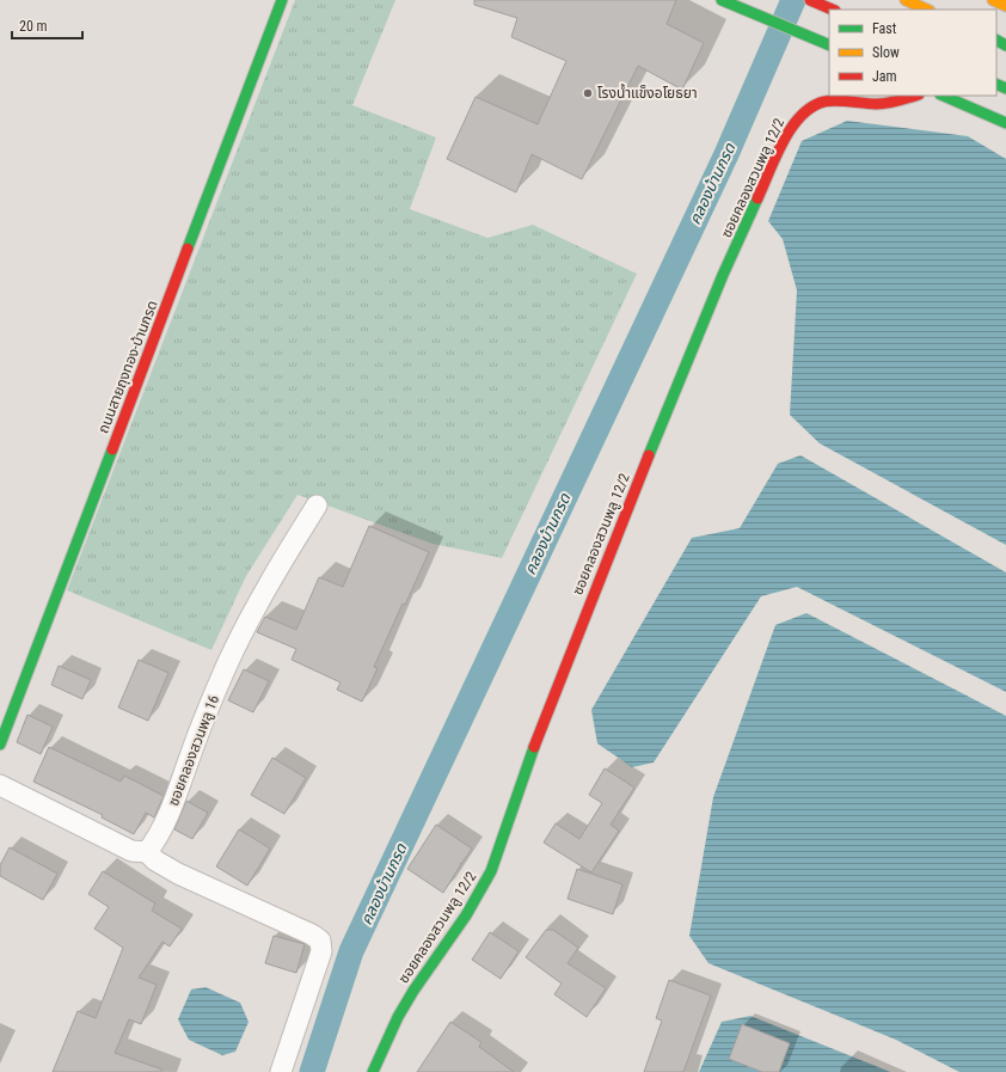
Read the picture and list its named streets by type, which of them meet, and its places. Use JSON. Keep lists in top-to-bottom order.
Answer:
{
  "streets": {
    "street": ["ซอยคลองสวนพลู 12/2", "ถนนสายถุงทอง-บ้านกรด", "ซอยคลองสวนพลู 16"]
  },
  "water": ["คลองบ้านกรด"],
  "places": ["โรงน้ำแข็งอโยธยา"],
  "legend": ["Fast", "Slow", "Jam"],
  "scale_bar": "20 m"
}
